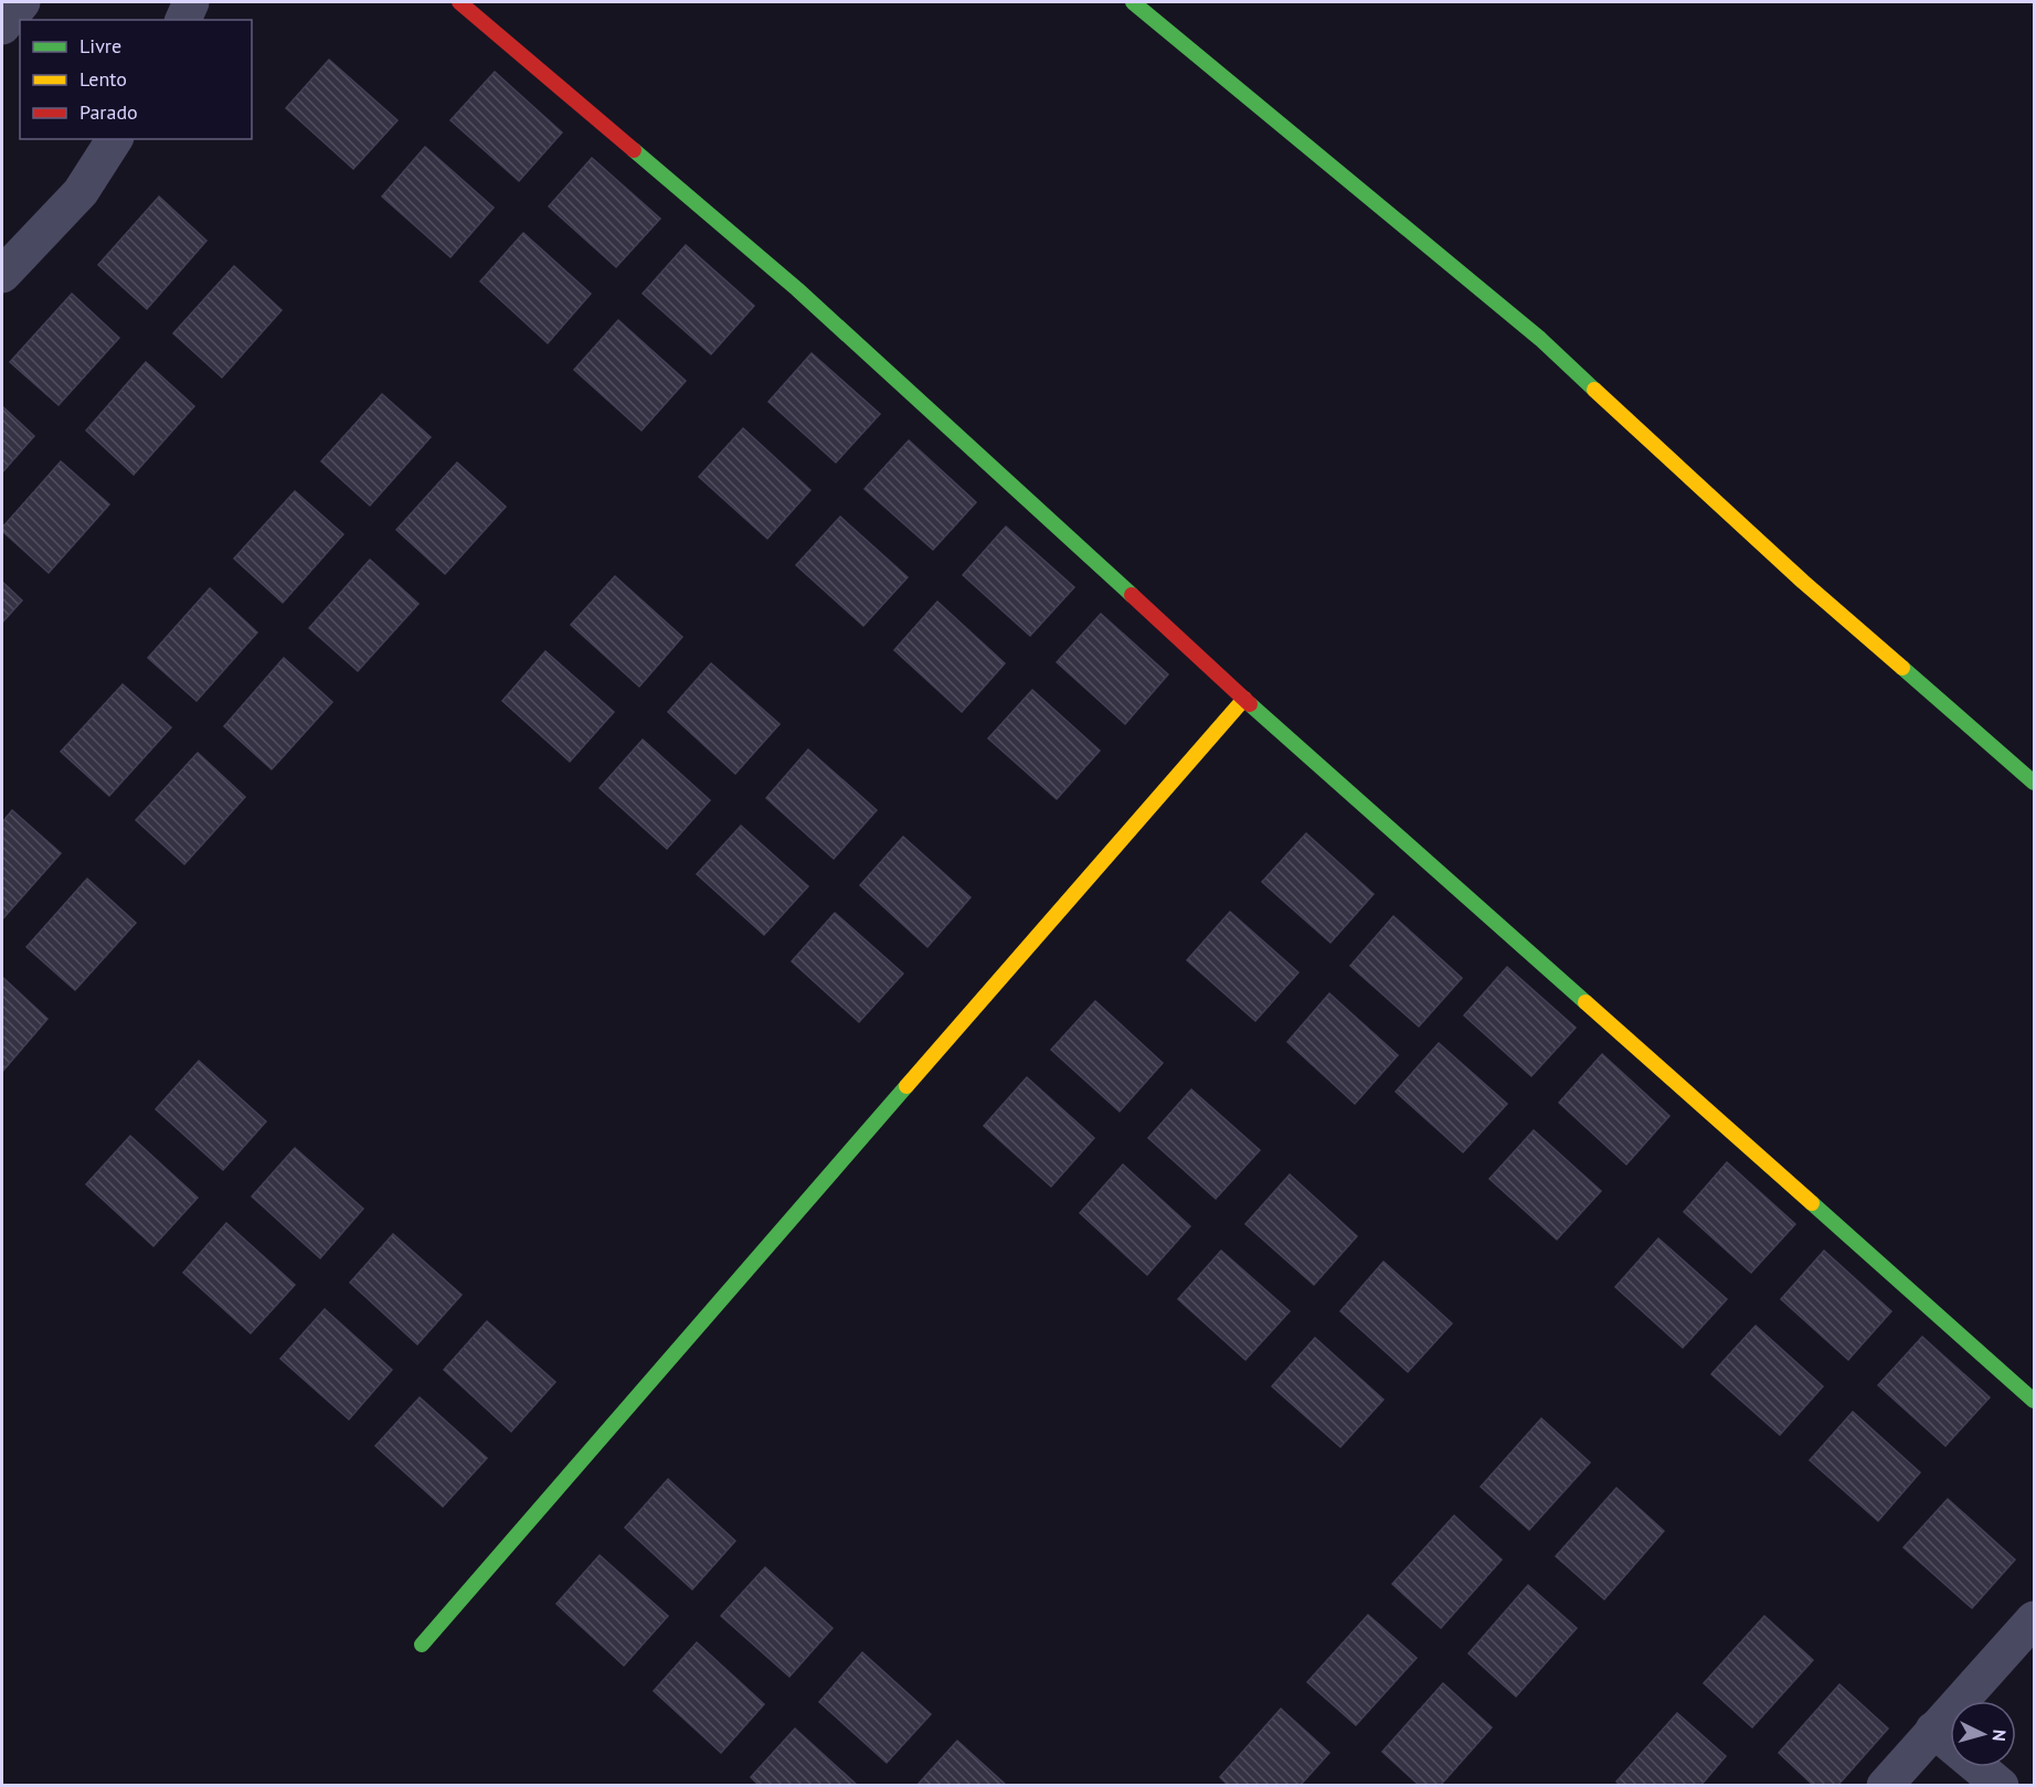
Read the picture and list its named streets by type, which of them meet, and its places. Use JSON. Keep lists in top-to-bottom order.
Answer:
{
  "legend": ["Livre", "Lento", "Parado"],
  "north": "right"
}
